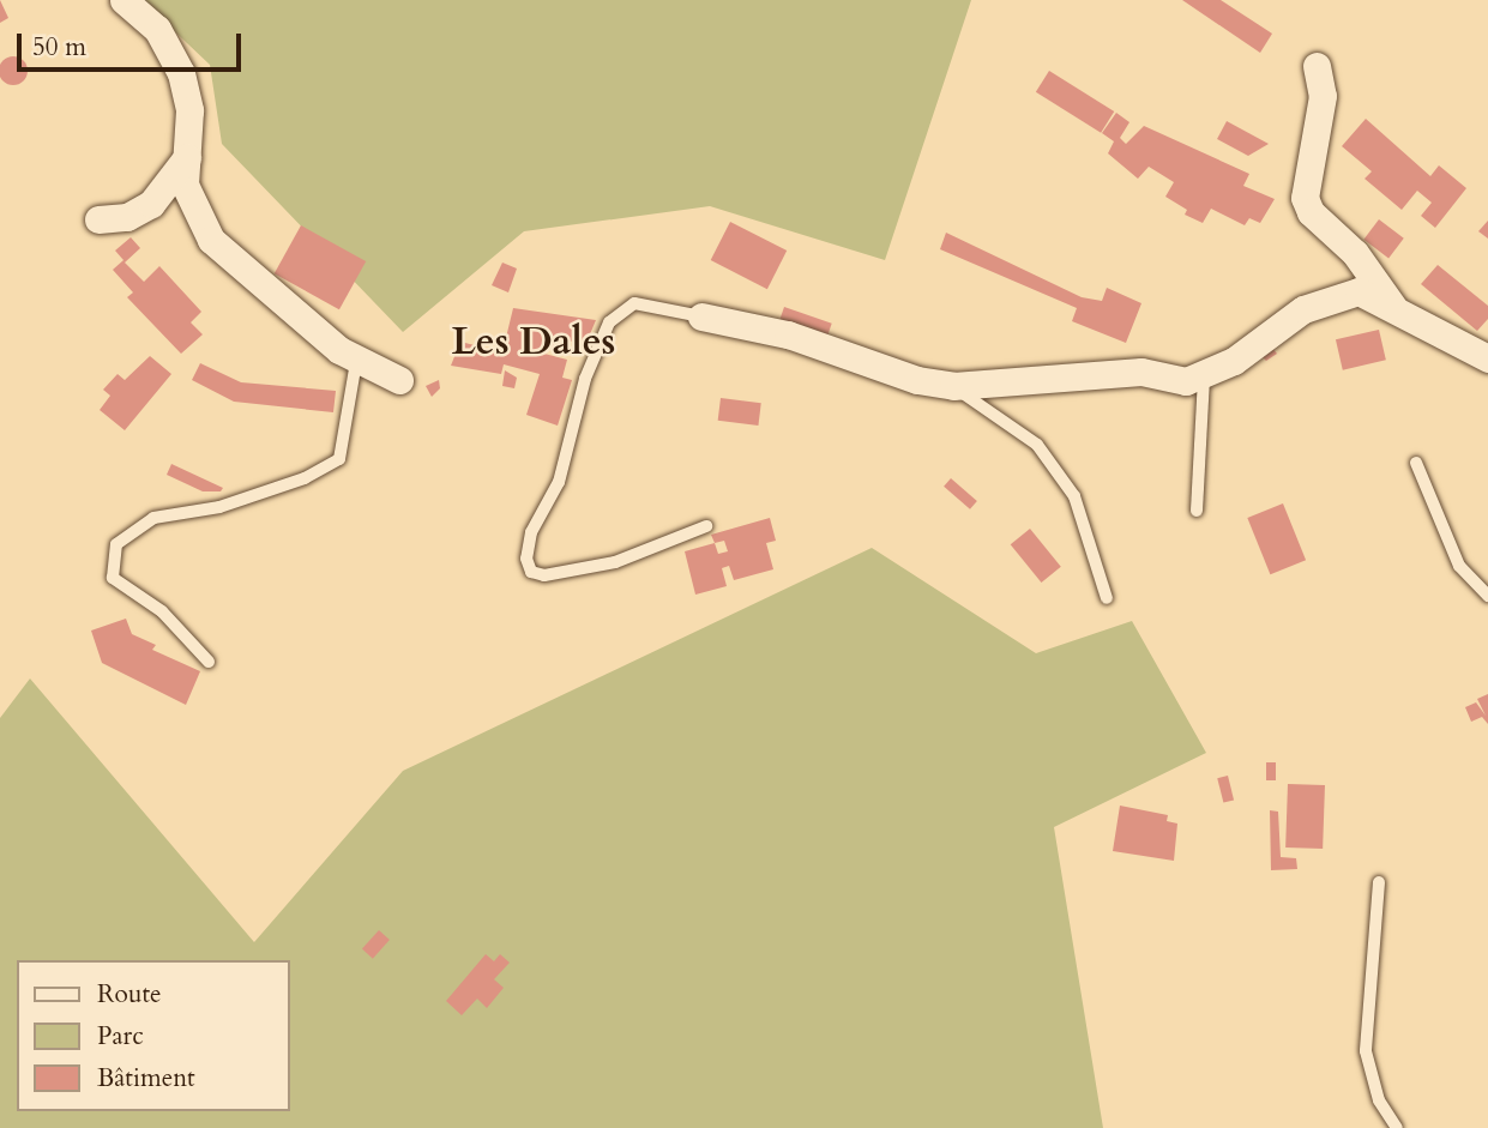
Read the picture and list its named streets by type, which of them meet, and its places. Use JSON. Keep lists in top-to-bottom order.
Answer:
{
  "districts": ["Les Dales"],
  "legend": ["Route", "Parc", "Bâtiment"],
  "scale_bar": "50 m"
}
